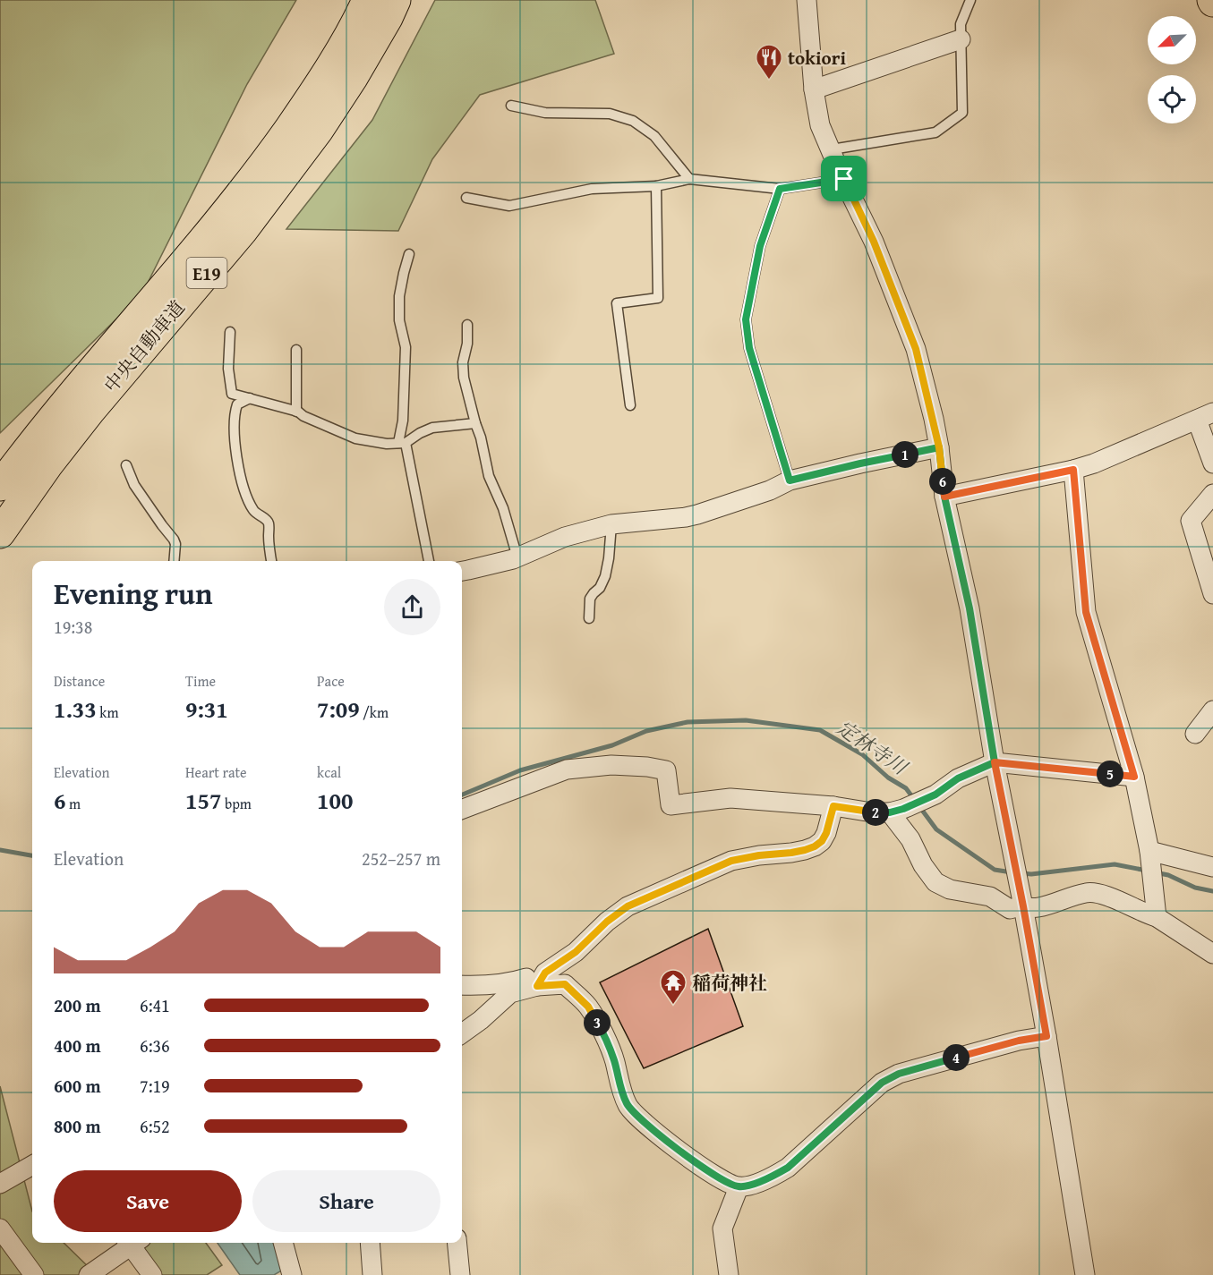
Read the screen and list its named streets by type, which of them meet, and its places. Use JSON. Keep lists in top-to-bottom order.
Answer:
{
  "streets": {
    "highway": ["E19", "中央自動車道"]
  },
  "water": ["定林寺川"],
  "places": {
    "restaurant": ["tokiori"],
    "temple": ["稲荷神社"]
  },
  "north": "bottom left",
  "page": {
    "pins": [
      "1",
      "6",
      "5",
      "2",
      "3",
      "4"
    ],
    "heading": ["Evening run", "19:38"],
    "stats": [
      ["Distance", "1.33 km"],
      ["Time", "9:31"],
      ["Pace", "7:09 /km"],
      ["Elevation", "6 m"],
      ["Heart rate", "157 bpm"],
      ["kcal", "100"]
    ],
    "chart": ["Elevation", "252–257 m"],
    "list": [
      {
        "name": "200 m",
        "note": "6:41"
      },
      {
        "name": "400 m",
        "note": "6:36"
      },
      {
        "name": "600 m",
        "note": "7:19"
      },
      {
        "name": "800 m",
        "note": "6:52"
      }
    ],
    "buttons": ["Save", "Share"]
  }
}
